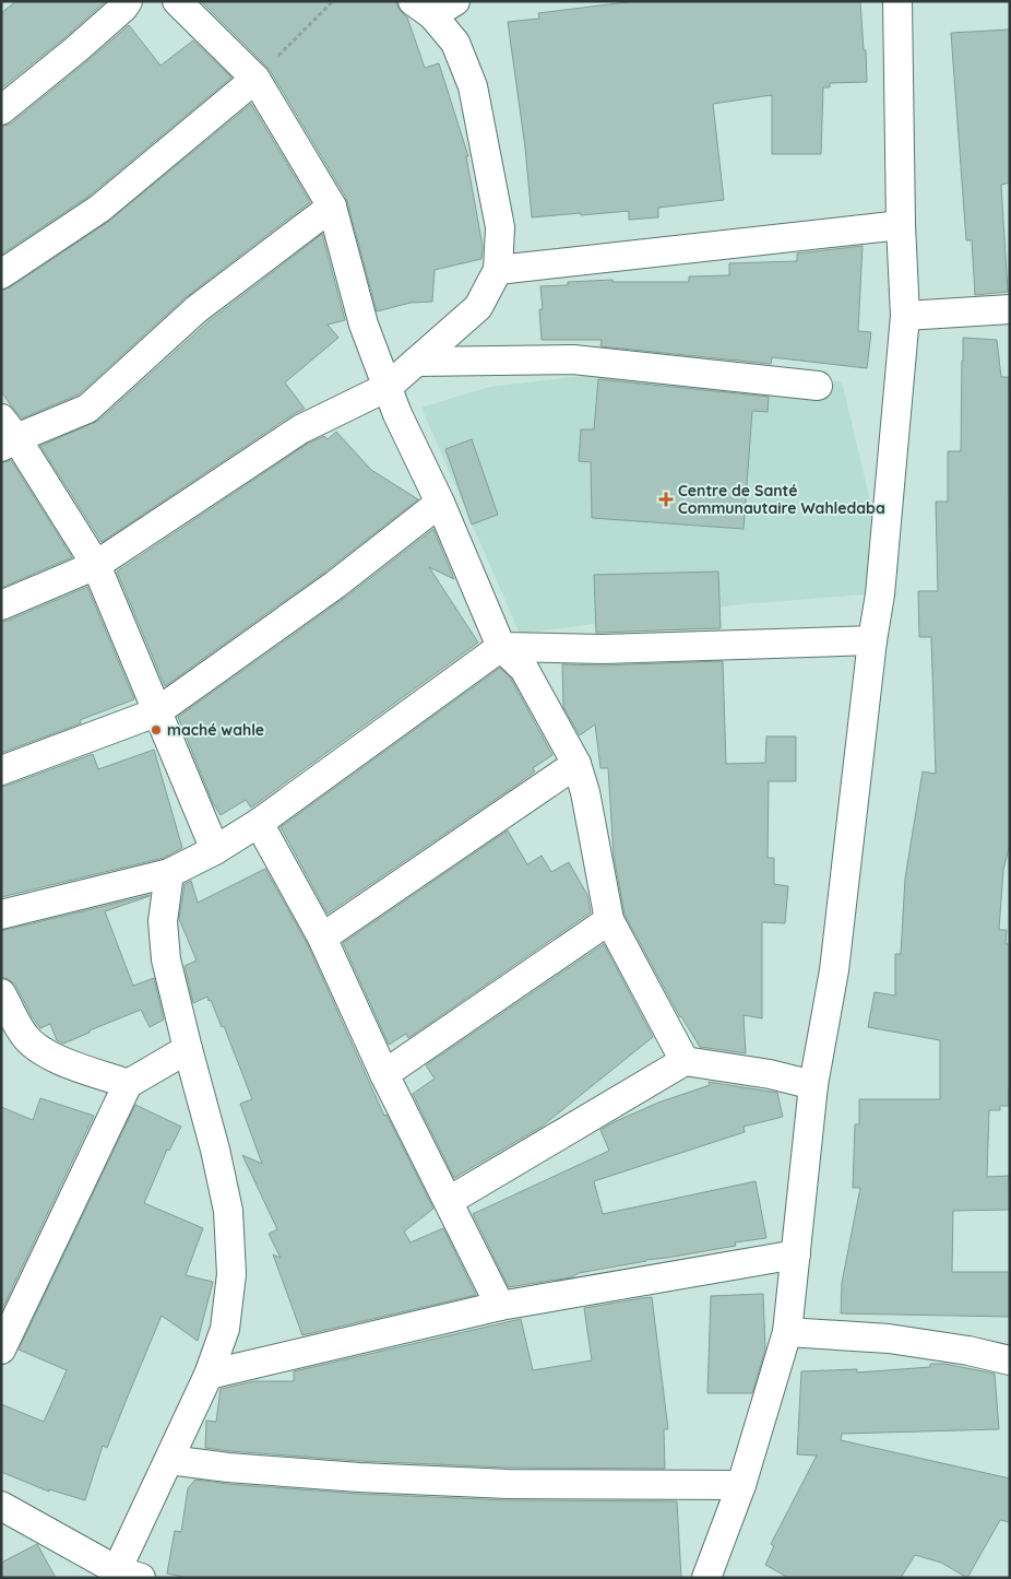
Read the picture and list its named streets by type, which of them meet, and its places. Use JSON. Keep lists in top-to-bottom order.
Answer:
{
  "places": {
    "health": ["Centre de Santé Communautaire Wahledaba"],
    "other": ["maché wahle"]
  }
}
